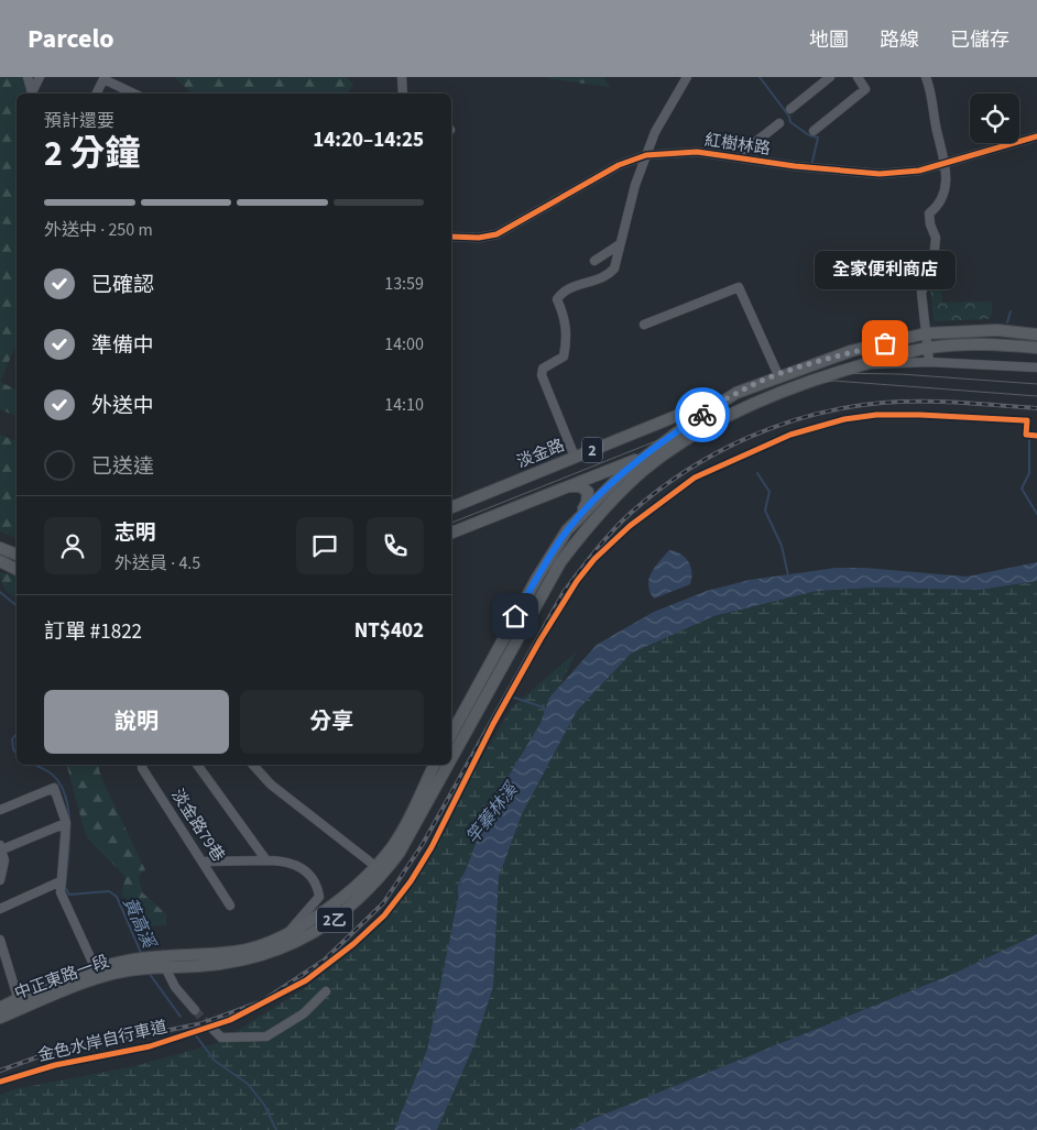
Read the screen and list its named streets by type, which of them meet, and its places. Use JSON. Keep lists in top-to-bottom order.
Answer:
{
  "streets": {
    "main road": [
      "2",
      "淡金路",
      "2乙",
      "中正東路一段"
    ],
    "street": ["紅樹林路", "淡金路79巷"],
    "cycle path": ["金色水岸自行車道"]
  },
  "crossings": [
    ["2", "淡金路"],
    ["2乙", "中正東路一段"]
  ],
  "water": ["竿蓁林溪", "黃高溪"],
  "places": ["全家便利商店"],
  "page": {
    "header": "Parcelo",
    "nav": ["地圖", "路線", "已儲存"],
    "heading": ["2 分鐘", "預計還要", "14:20–14:25"],
    "panel": [
      "志明",
      "外送員 · 4.5",
      "訂單 #1822",
      "NT$402"
    ],
    "bar": "外送中 · 250 m",
    "bubble": "全家便利商店",
    "list": [
      ["已確認", "13:59"],
      ["準備中", "14:00"],
      ["外送中", "14:10"],
      "已送達"
    ],
    "buttons": ["說明", "分享"]
  }
}
